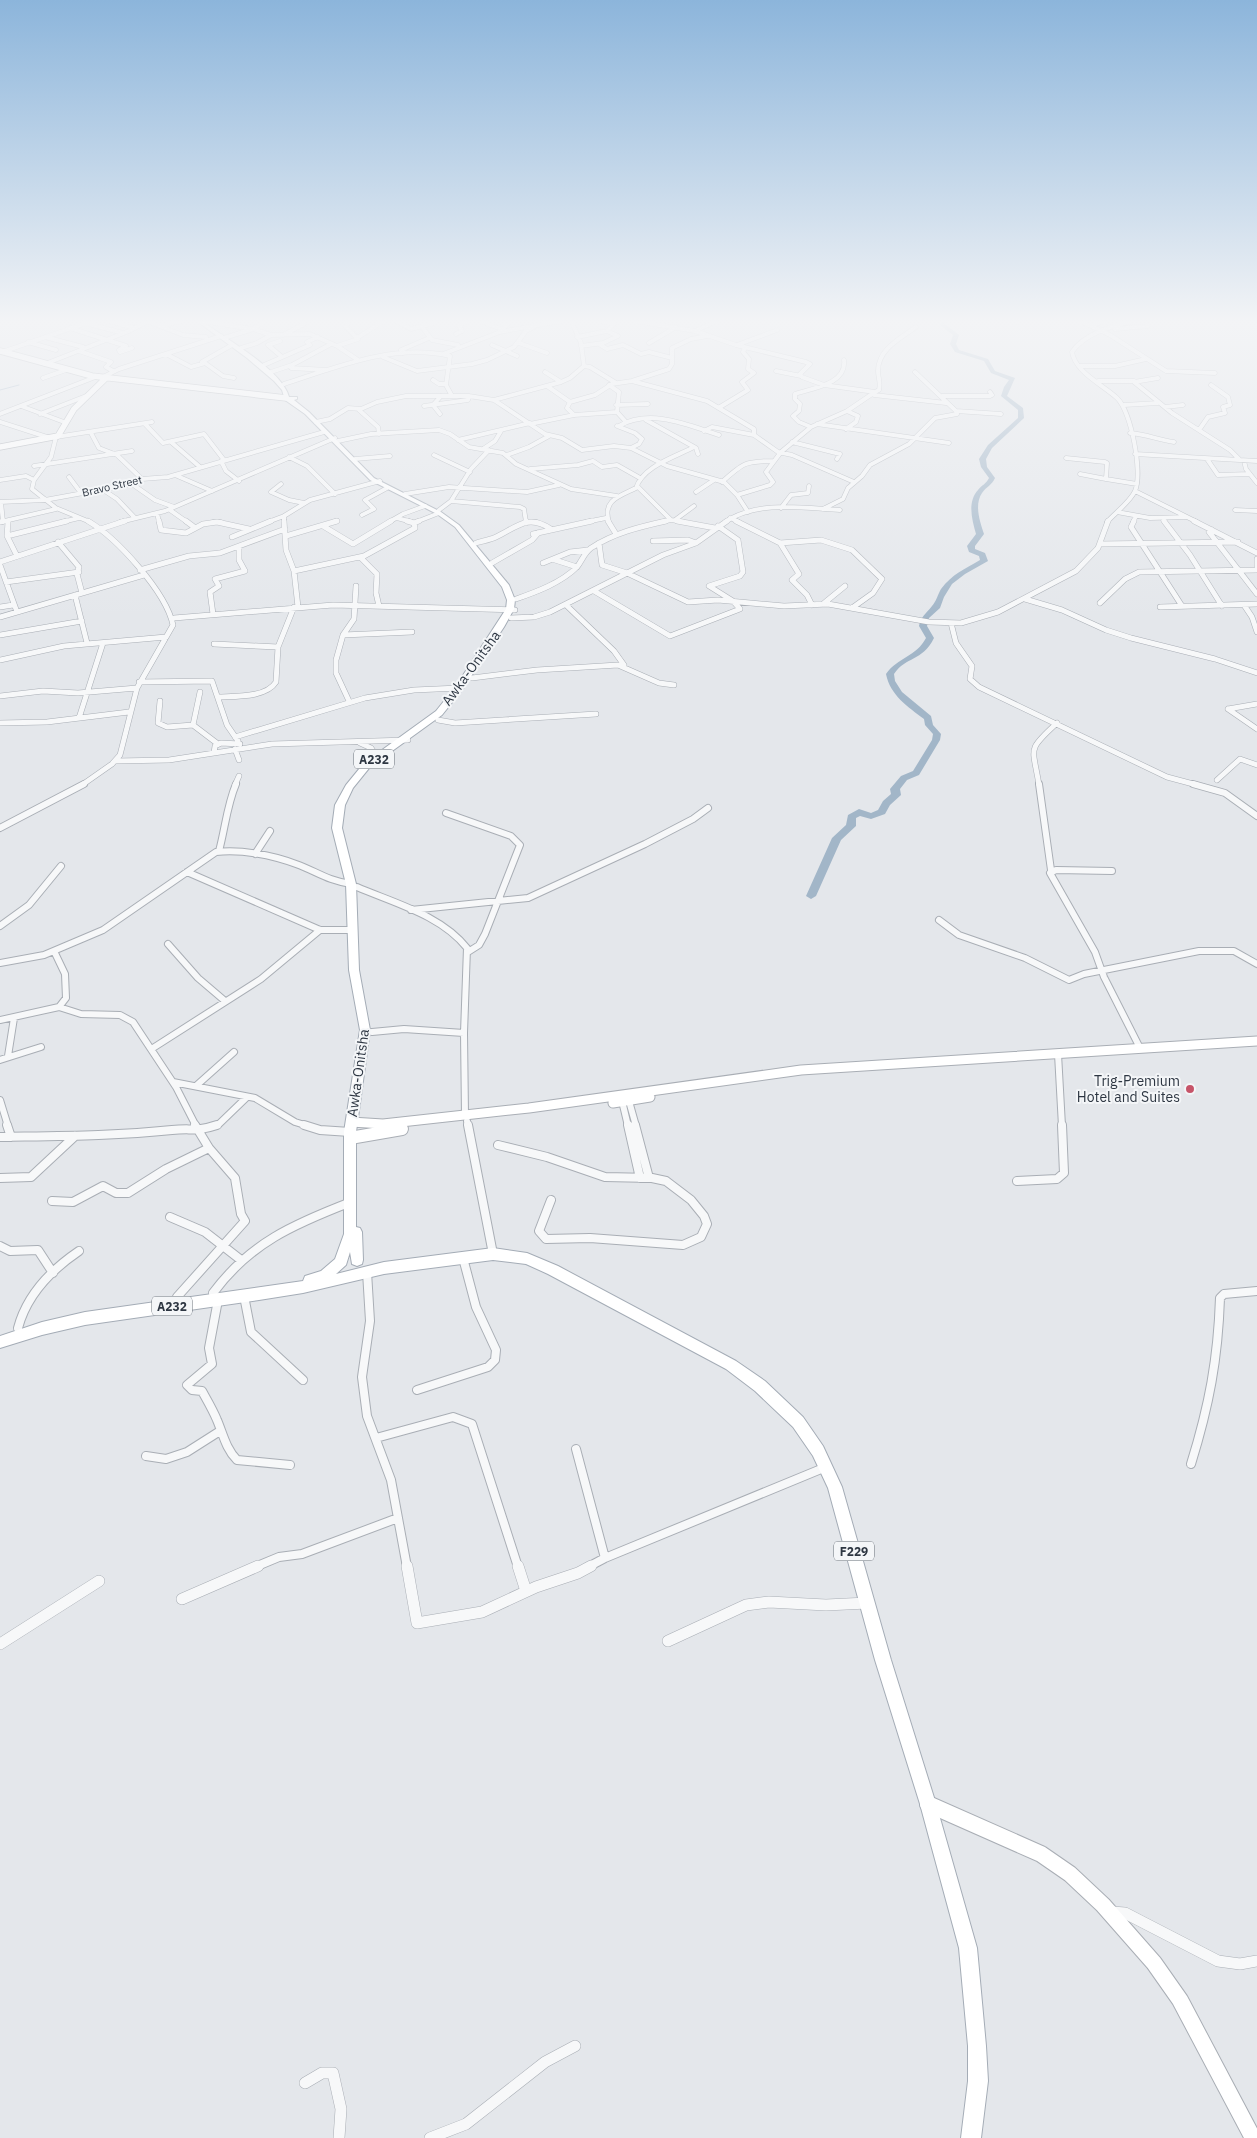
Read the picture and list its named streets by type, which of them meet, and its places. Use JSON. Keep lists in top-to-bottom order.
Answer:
{
  "streets": {
    "main road": ["Awka-Onitsha", "A232", "F229"],
    "street": ["Bravo Street"]
  },
  "crossings": [
    ["Awka-Onitsha", "A232"],
    ["Awka-Onitsha", "F229"],
    ["A232", "F229"]
  ],
  "places": ["Trig-Premium Hotel and Suites"]
}
